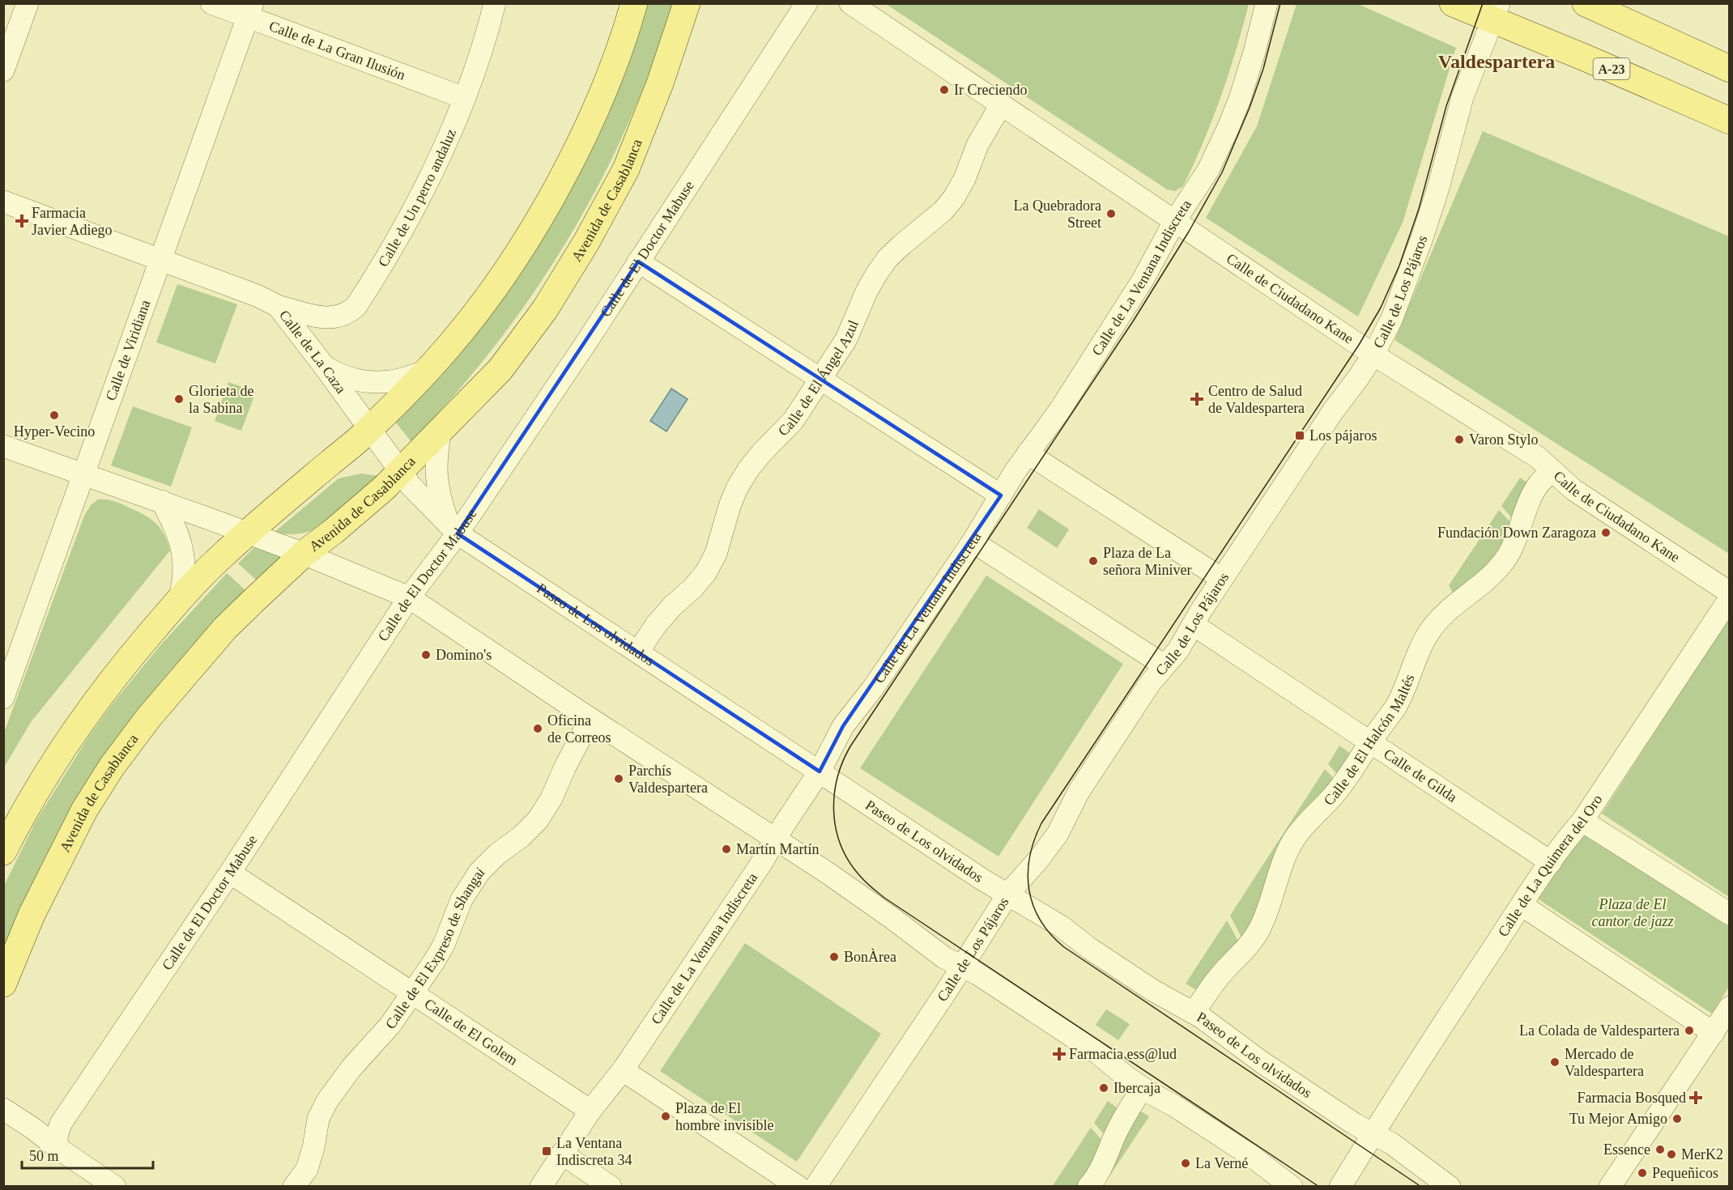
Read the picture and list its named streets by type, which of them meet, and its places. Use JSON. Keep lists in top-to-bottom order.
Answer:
{
  "streets": {
    "main road": ["A-23", "Avenida de Casablanca"],
    "street": [
      "Calle de La Gran Ilusión",
      "Calle de Un perro andaluz",
      "Calle de El Doctor Mabuse",
      "Calle de La Ventana Indiscreta",
      "Calle de Los Pájaros",
      "Calle de Ciudadano Kane",
      "Calle de Viridiana",
      "Calle de La Caza",
      "Calle de El Ángel Azul",
      "Paseo de Los olvidados",
      "Calle de El Halcón Maltés",
      "Calle de Gilda",
      "Calle de La Quimera del Oro",
      "Calle de El Expreso de Shangai",
      "Calle de El Golem"
    ]
  },
  "crossings": [
    ["Calle de La Gran Ilusión", "Calle de Un perro andaluz"],
    ["Calle de La Gran Ilusión", "Calle de Viridiana"],
    ["A-23", "Calle de Los Pájaros"],
    ["Calle de Un perro andaluz", "Calle de La Caza"],
    ["Avenida de Casablanca", "Paseo de Los olvidados"],
    ["Calle de El Doctor Mabuse", "Paseo de Los olvidados"],
    ["Calle de El Doctor Mabuse", "Calle de El Golem"],
    ["Calle de La Ventana Indiscreta", "Calle de Ciudadano Kane"],
    ["Calle de La Ventana Indiscreta", "Paseo de Los olvidados"],
    ["Calle de La Ventana Indiscreta", "Calle de El Golem"],
    ["Calle de Los Pájaros", "Calle de Ciudadano Kane"],
    ["Calle de Los Pájaros", "Paseo de Los olvidados"],
    ["Calle de Los Pájaros", "Calle de Gilda"],
    ["Calle de Ciudadano Kane", "Calle de El Ángel Azul"],
    ["Calle de Ciudadano Kane", "Calle de El Halcón Maltés"],
    ["Calle de Viridiana", "Calle de La Caza"],
    ["Calle de La Caza", "Paseo de Los olvidados"],
    ["Calle de El Ángel Azul", "Paseo de Los olvidados"],
    ["Paseo de Los olvidados", "Calle de El Halcón Maltés"],
    ["Paseo de Los olvidados", "Calle de La Quimera del Oro"],
    ["Calle de El Halcón Maltés", "Calle de Gilda"],
    ["Calle de Gilda", "Calle de La Quimera del Oro"],
    ["Calle de El Expreso de Shangai", "Calle de El Golem"]
  ],
  "districts": ["Valdespartera"],
  "parks": ["Plaza de El cantor de jazz"],
  "places": {
    "other": [
      "Ir Creciendo",
      "La Quebradora Street",
      "Glorieta de la Sabina",
      "Hyper-Vecino",
      "Varon Stylo",
      "Fundación Down Zaragoza",
      "Plaza de La señora Miniver",
      "Domino's",
      "Oficina de Correos",
      "Parchís Valdespartera",
      "Martín Martín",
      "BonÀrea",
      "La Colada de Valdespartera",
      "Mercado de Valdespartera",
      "Ibercaja",
      "Plaza de El hombre invisible",
      "Tu Mejor Amigo",
      "Essence",
      "MerK2",
      "La Verné",
      "Pequeñicos"
    ],
    "health": [
      "Farmacia Javier Adiego",
      "Centro de Salud de Valdespartera",
      "Farmacia ess@lud",
      "Farmacia Bosqued"
    ],
    "transit": ["Los pájaros", "La Ventana Indiscreta 34"]
  },
  "scale_bar": "50 m"
}
